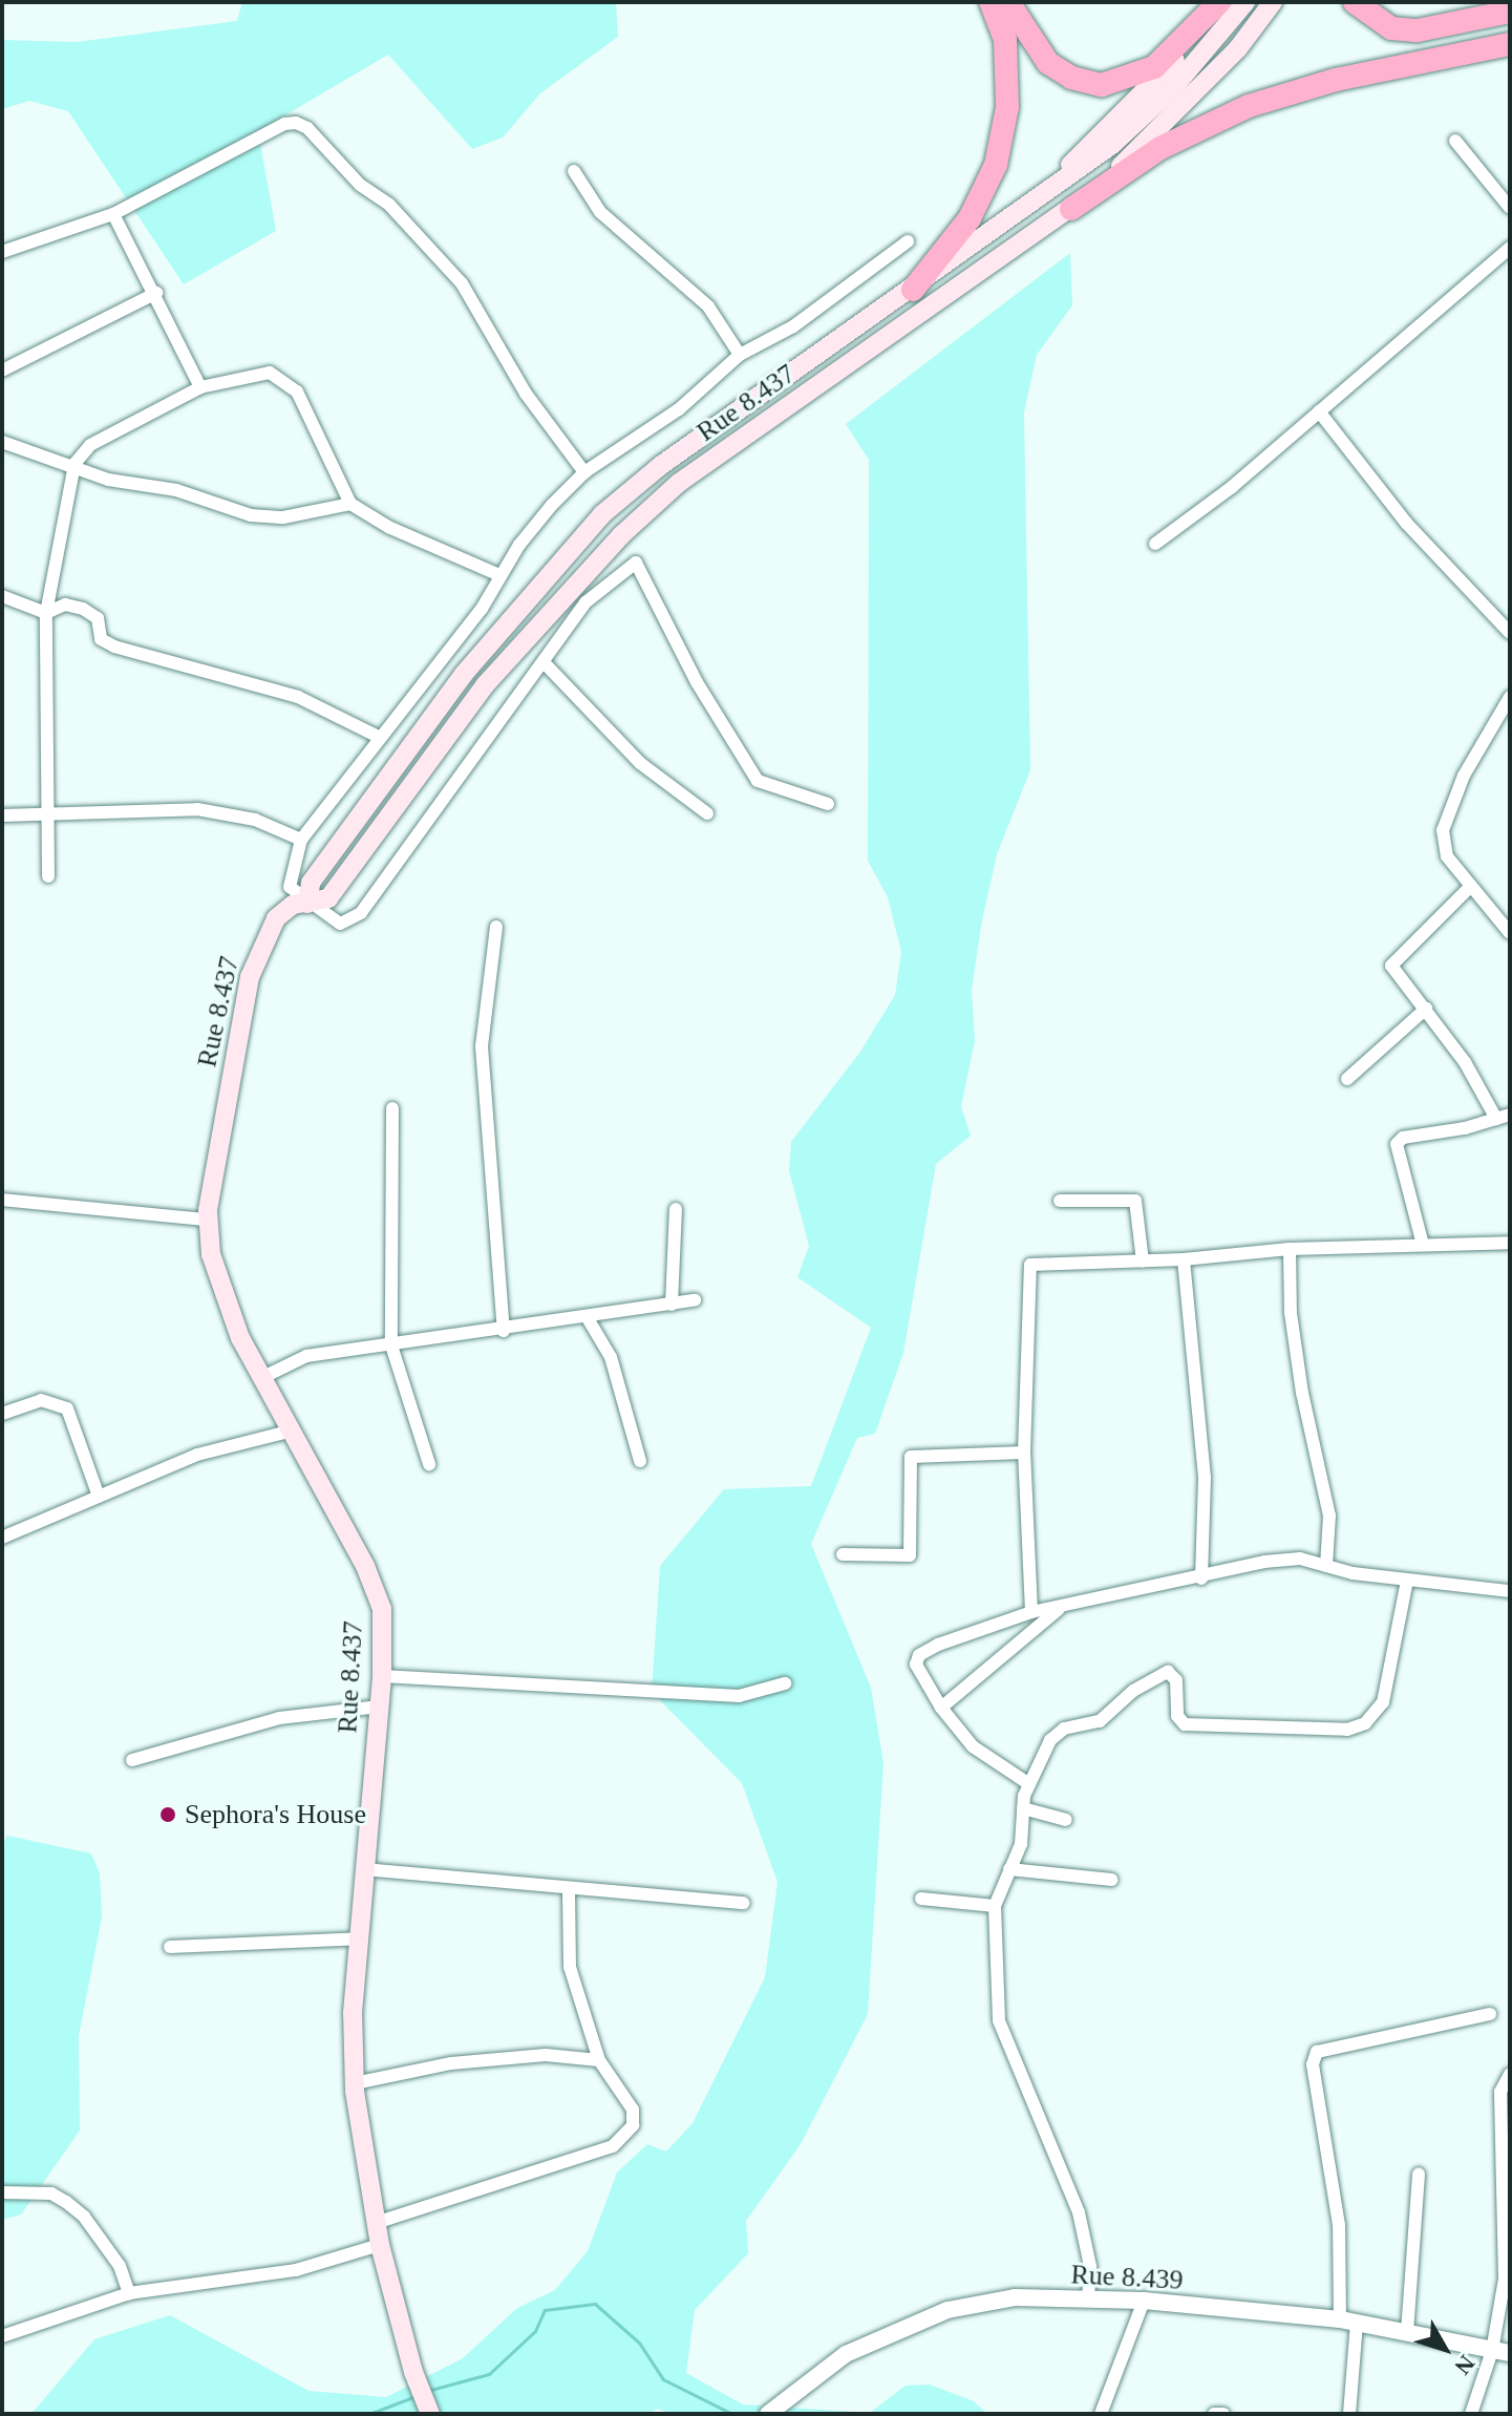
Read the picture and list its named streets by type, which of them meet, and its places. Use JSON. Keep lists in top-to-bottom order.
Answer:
{
  "streets": {
    "main road": ["Rue 8.437"],
    "street": ["Rue 8.439"]
  },
  "places": ["Sephora's House"],
  "north": "bottom right"
}
